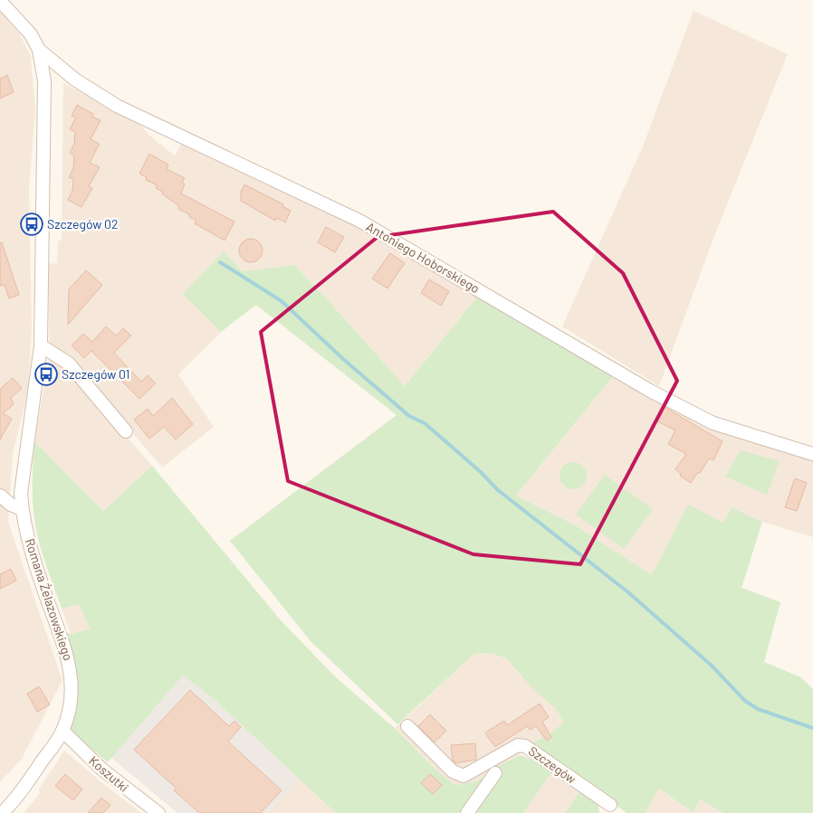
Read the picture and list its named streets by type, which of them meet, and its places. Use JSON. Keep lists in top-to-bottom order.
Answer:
{
  "streets": {
    "street": [
      "Antoniego Hoborskiego",
      "Romana Żelazowskiego",
      "Szczegów",
      "Koszutki"
    ]
  },
  "crossings": [
    ["Antoniego Hoborskiego", "Romana Żelazowskiego"],
    ["Romana Żelazowskiego", "Koszutki"]
  ],
  "places": {
    "bus stop": ["Szczegów 02", "Szczegów 01"]
  }
}
